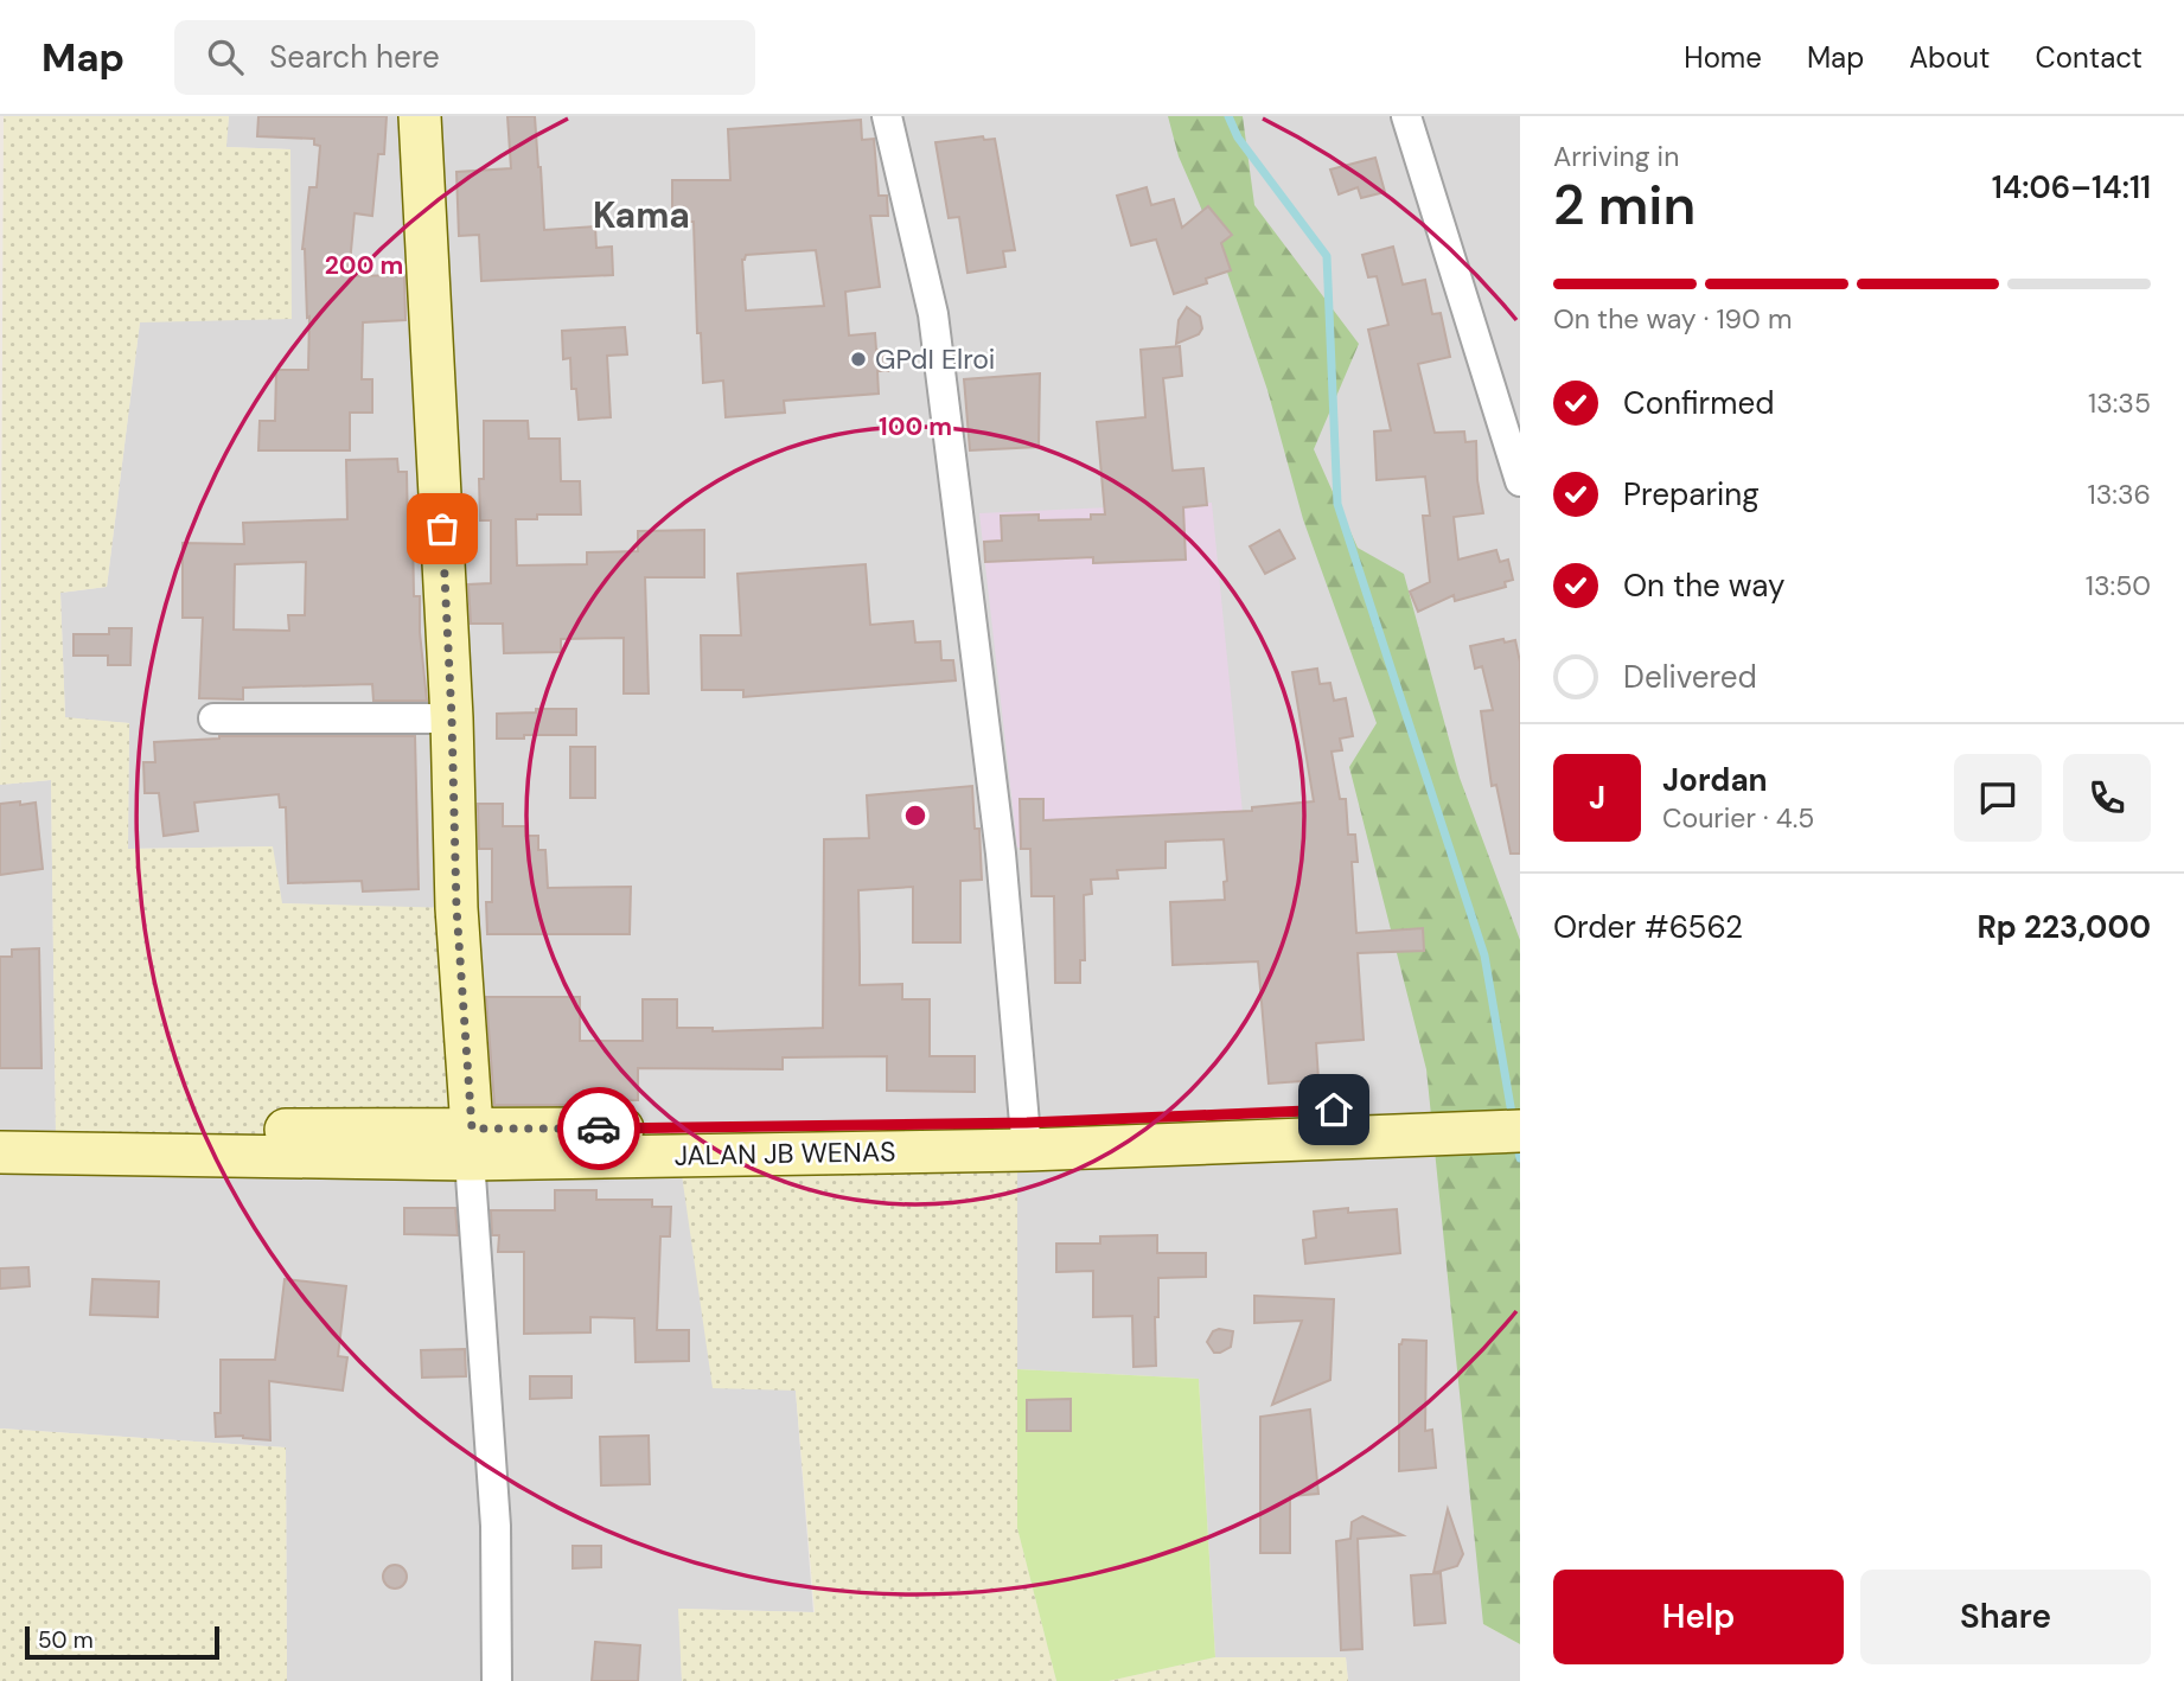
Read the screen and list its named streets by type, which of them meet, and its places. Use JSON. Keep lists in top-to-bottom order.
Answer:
{
  "streets": {
    "main road": ["JALAN JB WENAS"]
  },
  "districts": ["Kama"],
  "places": ["GPdI Elroi"],
  "scale_bar": "50 m",
  "page": {
    "header": "Map",
    "search": "Search here",
    "nav": [
      "Home",
      "Map",
      "About",
      "Contact"
    ],
    "heading": ["2 min", "Arriving in", "14:06–14:11"],
    "panel": [
      "Jordan",
      "Courier · 4.5",
      "Order #6562",
      "Rp 223,000"
    ],
    "bar": "On the way · 190 m",
    "list": [
      ["Confirmed", "13:35"],
      ["Preparing", "13:36"],
      ["On the way", "13:50"],
      "Delivered"
    ],
    "round": "J",
    "buttons": ["Help", "Share"],
    "scale": "50 m"
  },
  "rings": ["200 m", "100 m"]
}
